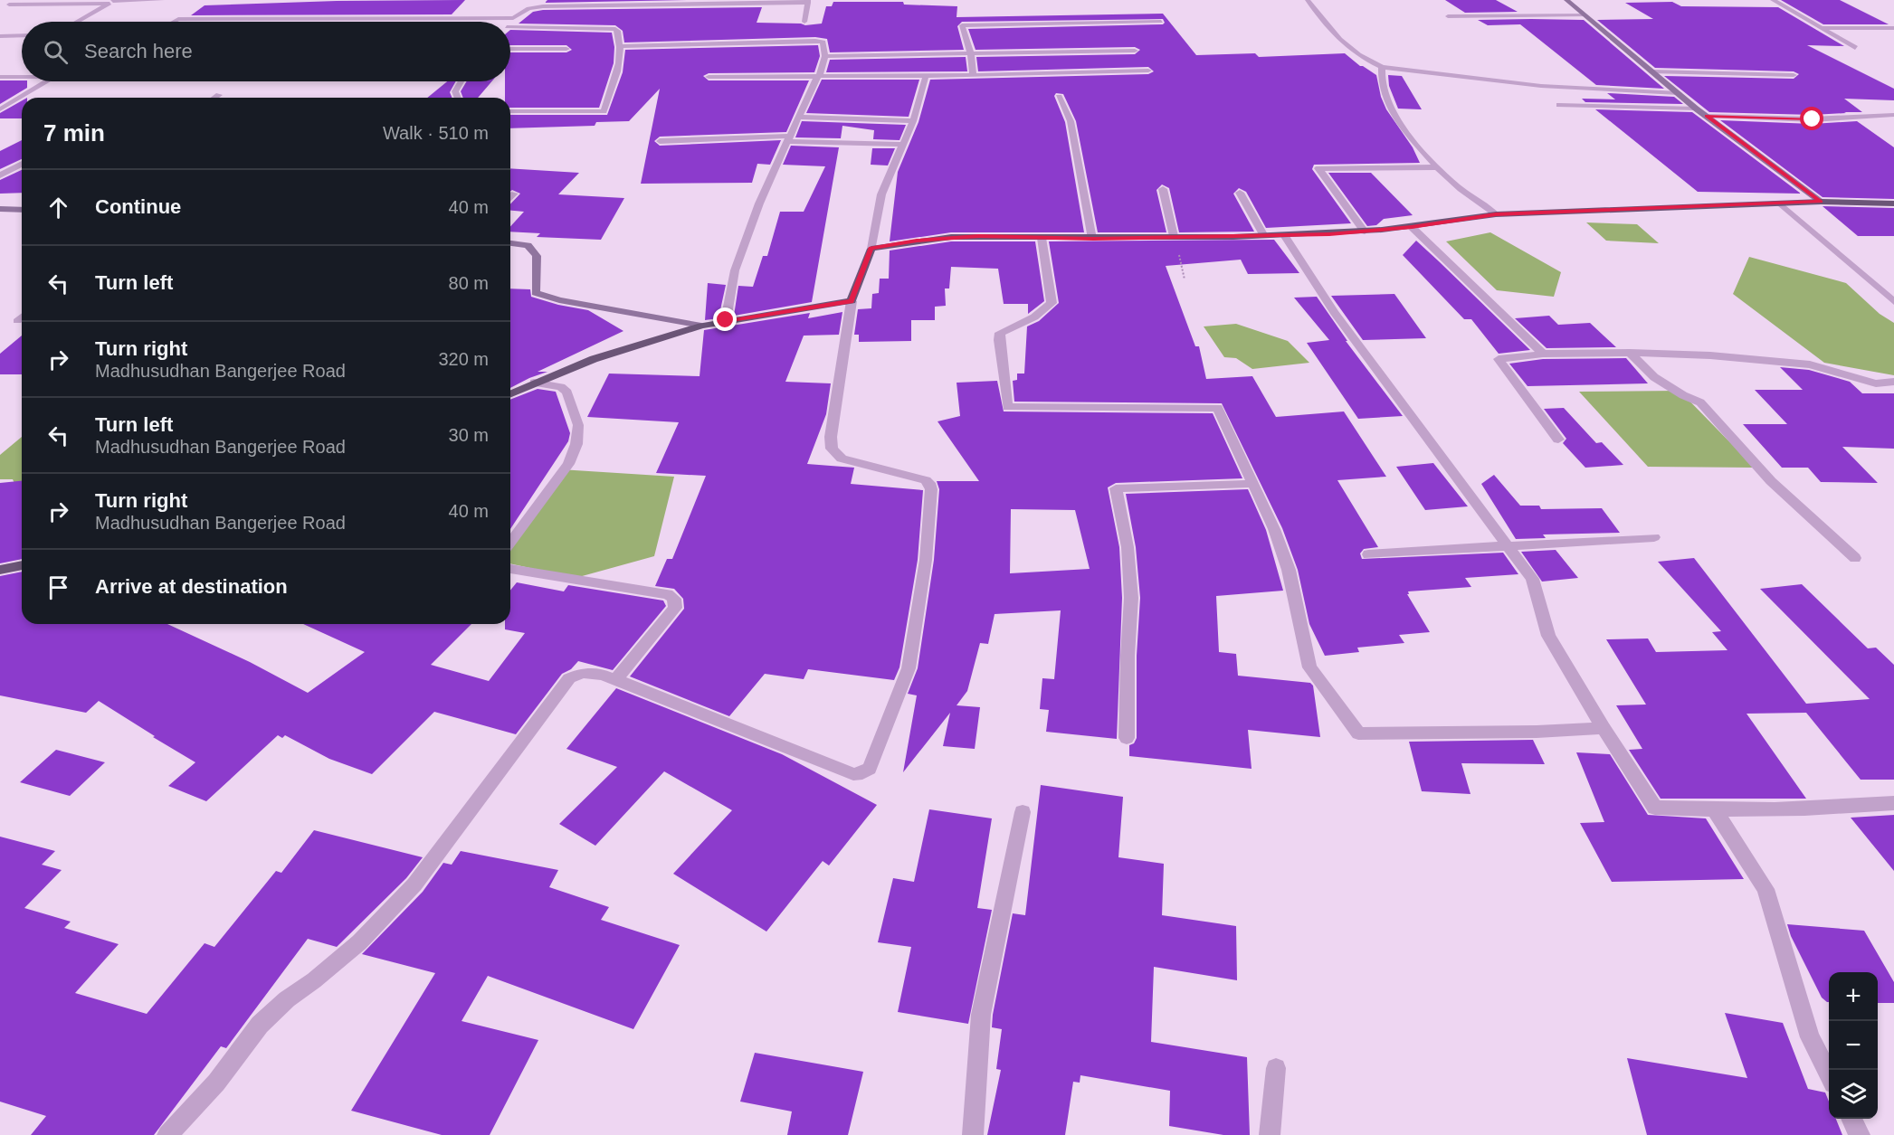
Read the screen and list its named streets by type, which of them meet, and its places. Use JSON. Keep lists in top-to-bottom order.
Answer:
{
  "page": {
    "search": "Search here",
    "heading": ["7 min", "Walk · 510 m"],
    "list": [
      ["Continue", "40 m"],
      ["Turn left", "80 m"],
      ["Turn right", "Madhusudhan Bangerjee Road", "320 m"],
      ["Turn left", "Madhusudhan Bangerjee Road", "30 m"],
      ["Turn right", "Madhusudhan Bangerjee Road", "40 m"],
      "Arrive at destination"
    ],
    "map_buttons": ["+", "−"]
  }
}
